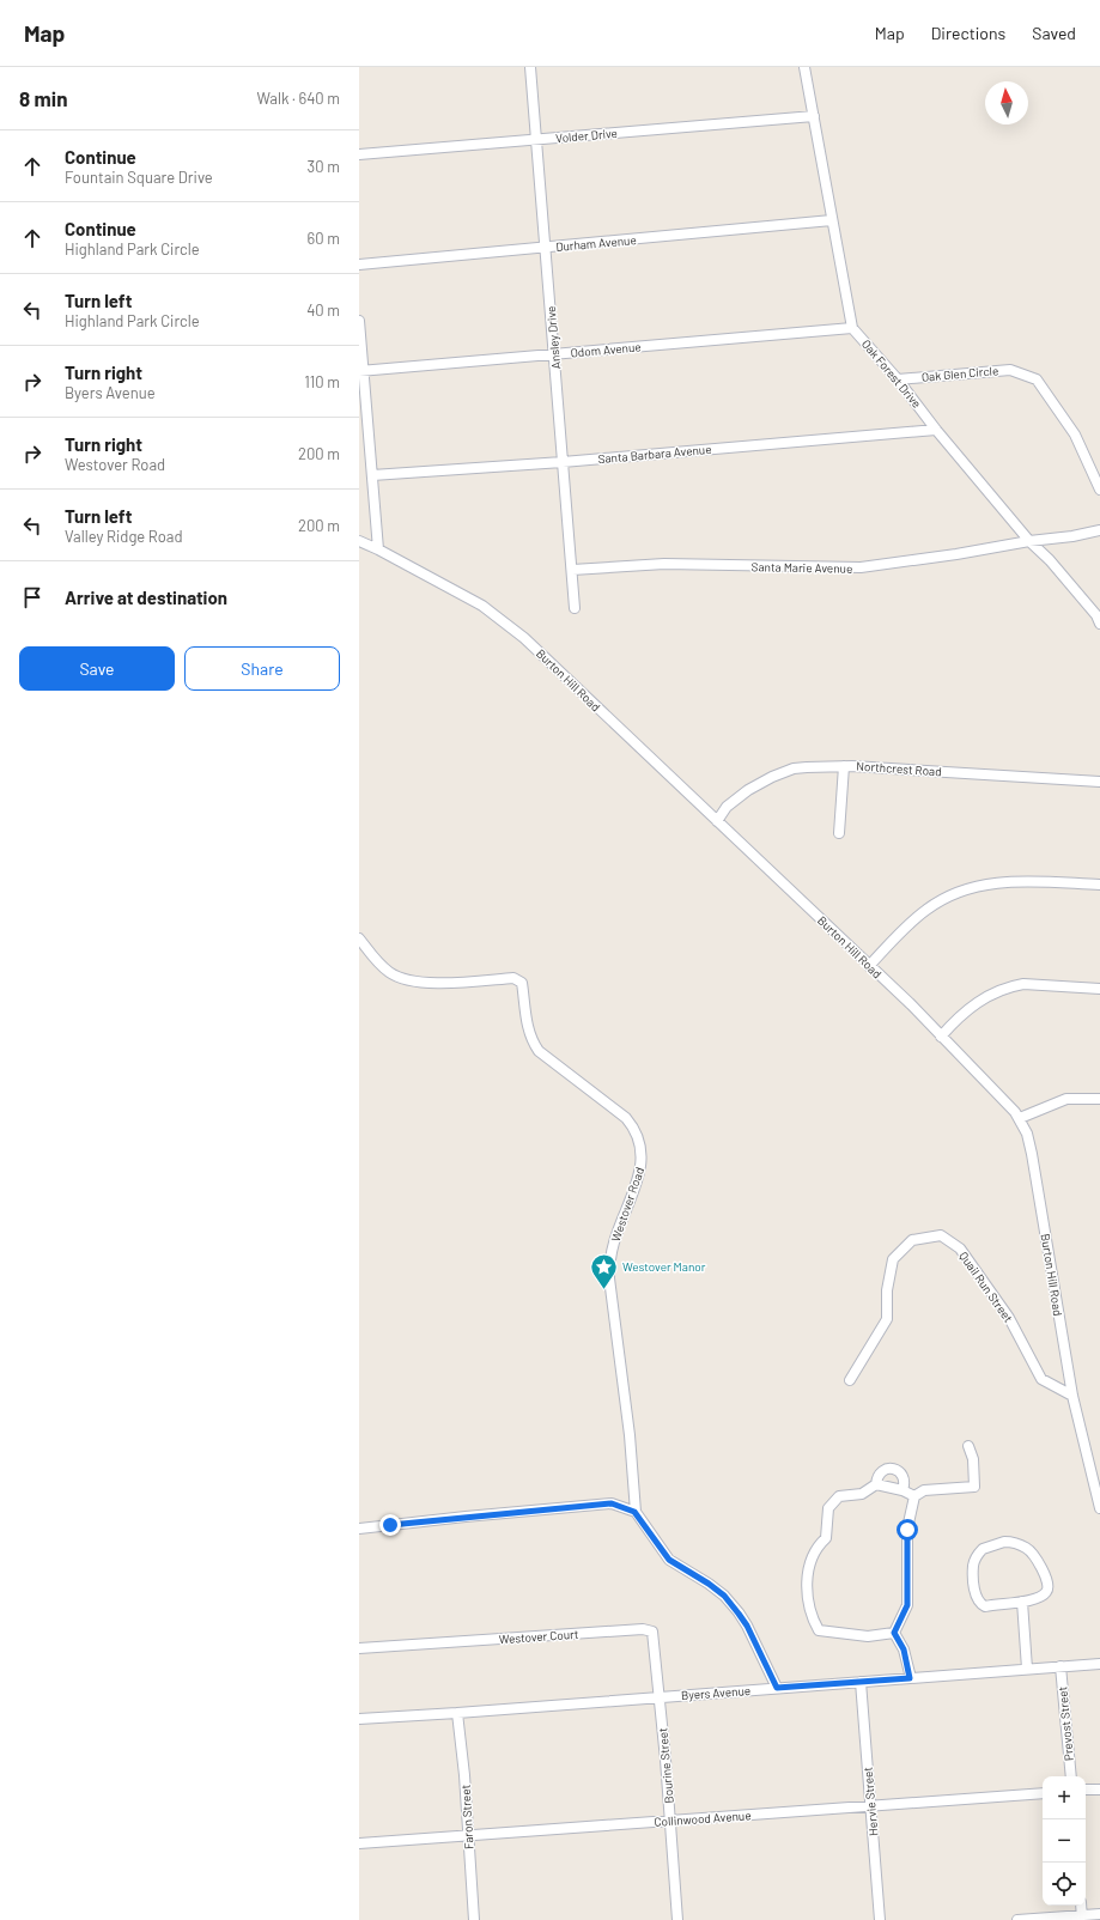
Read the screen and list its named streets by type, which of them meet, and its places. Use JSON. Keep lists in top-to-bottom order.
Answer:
{
  "streets": {
    "street": [
      "Volder Drive",
      "Durham Avenue",
      "Ansley Drive",
      "Odom Avenue",
      "Oak Forest Drive",
      "Oak Glen Circle",
      "Santa Barbara Avenue",
      "Santa Marie Avenue",
      "Burton Hill Road",
      "Northcrest Road",
      "Westover Road",
      "Quail Run Street",
      "Westover Court",
      "Byers Avenue",
      "Prevost Street",
      "Bourine Street",
      "Hervie Street",
      "Faron Street",
      "Collinwood Avenue"
    ]
  },
  "crossings": [
    ["Volder Drive", "Ansley Drive"],
    ["Volder Drive", "Oak Forest Drive"],
    ["Durham Avenue", "Ansley Drive"],
    ["Durham Avenue", "Oak Forest Drive"],
    ["Ansley Drive", "Odom Avenue"],
    ["Ansley Drive", "Santa Barbara Avenue"],
    ["Ansley Drive", "Santa Marie Avenue"],
    ["Odom Avenue", "Oak Forest Drive"],
    ["Oak Forest Drive", "Oak Glen Circle"],
    ["Oak Forest Drive", "Santa Barbara Avenue"],
    ["Oak Forest Drive", "Santa Marie Avenue"],
    ["Burton Hill Road", "Northcrest Road"],
    ["Burton Hill Road", "Quail Run Street"],
    ["Westover Court", "Byers Avenue"],
    ["Westover Court", "Bourine Street"],
    ["Byers Avenue", "Prevost Street"],
    ["Byers Avenue", "Bourine Street"],
    ["Byers Avenue", "Hervie Street"],
    ["Byers Avenue", "Faron Street"],
    ["Bourine Street", "Collinwood Avenue"],
    ["Hervie Street", "Collinwood Avenue"],
    ["Faron Street", "Collinwood Avenue"]
  ],
  "places": {
    "place": ["Westover Manor"]
  },
  "north": "top",
  "page": {
    "header": "Map",
    "nav": ["Map", "Directions", "Saved"],
    "heading": ["8 min", "Walk · 640 m"],
    "list": [
      ["Continue", "Fountain Square Drive", "30 m"],
      ["Continue", "Highland Park Circle", "60 m"],
      ["Turn left", "Highland Park Circle", "40 m"],
      ["Turn right", "Byers Avenue", "110 m"],
      ["Turn right", "Westover Road", "200 m"],
      ["Turn left", "Valley Ridge Road", "200 m"],
      "Arrive at destination"
    ],
    "buttons": ["Save", "Share"],
    "map_buttons": ["+", "−"]
  }
}
